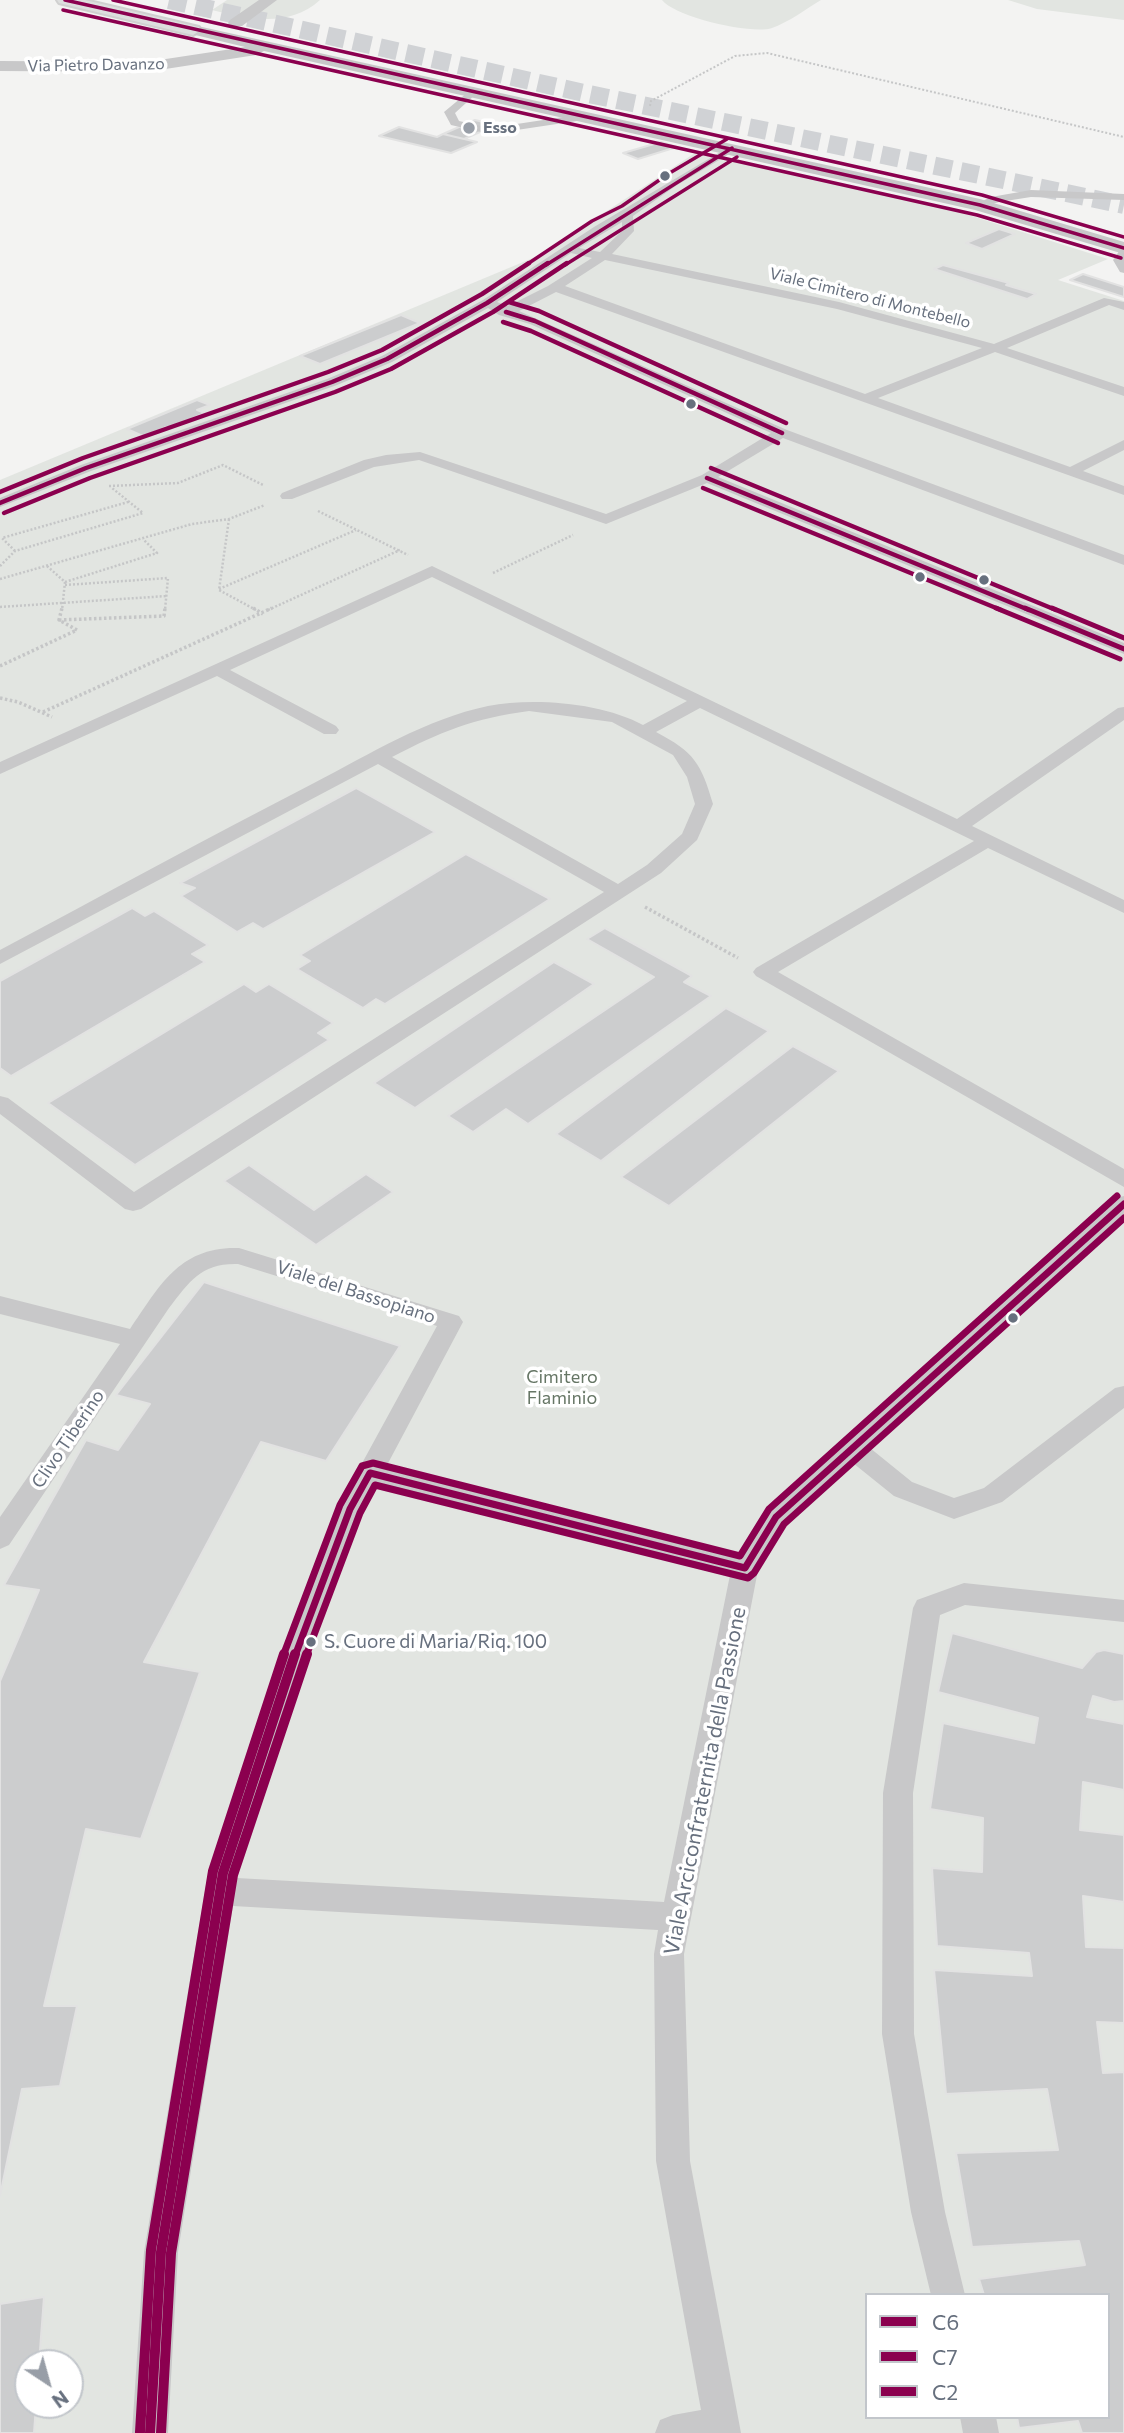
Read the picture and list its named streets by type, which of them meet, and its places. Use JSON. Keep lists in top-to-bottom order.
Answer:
{
  "streets": {
    "street": ["Via Pietro Davanzo"],
    "lane": [
      "Viale Cimitero di Montebello",
      "Viale del Bassopiano",
      "Clivo Tiberino",
      "Viale Arciconfraternita della Passione"
    ]
  },
  "crossings": [
    ["Viale del Bassopiano", "Clivo Tiberino"]
  ],
  "parks": ["Cimitero Flaminio"],
  "places": ["Esso", "S. Cuore di Maria/Riq. 100"],
  "lines": ["transit line C6", "transit line C2", "transit line C7"],
  "legend": ["C6", "C7", "C2"],
  "north": "bottom right"
}
